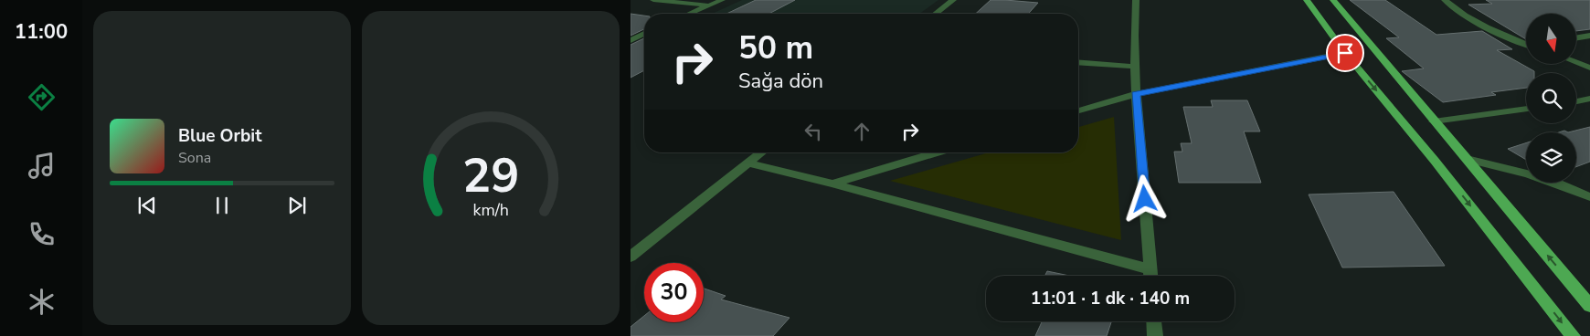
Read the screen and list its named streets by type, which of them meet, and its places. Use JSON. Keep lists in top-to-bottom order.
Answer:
{
  "north": "bottom",
  "page": {
    "tabs": "11:00",
    "turn": ["50 m", "Sağa dön"],
    "song": ["Blue Orbit", "Sona"],
    "limit": "30",
    "trip": "11:01 · 1 dk · 140 m",
    "gauge": ["29", "km/h"]
  }
}
